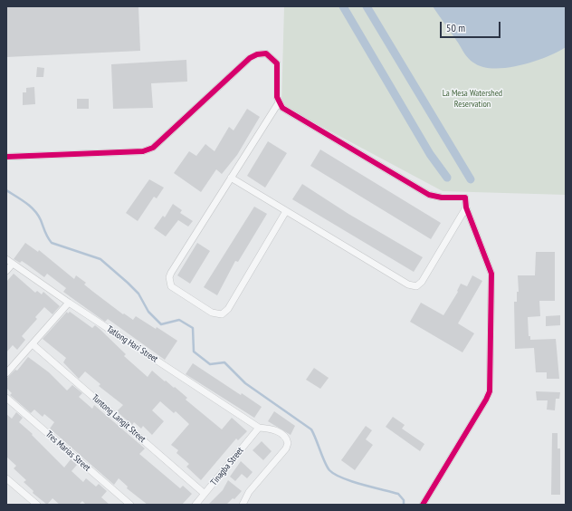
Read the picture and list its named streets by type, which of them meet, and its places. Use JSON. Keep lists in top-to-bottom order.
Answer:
{
  "streets": {
    "street": [
      "Tatlong Hari Street",
      "Tuntong Langit Street",
      "Tres Marias Street",
      "Tinagba Street"
    ]
  },
  "crossings": [
    ["Tatlong Hari Street", "Tinagba Street"],
    ["Tuntong Langit Street", "Tinagba Street"]
  ],
  "parks": ["La Mesa Watershed Reservation"],
  "scale_bar": "50 m"
}
